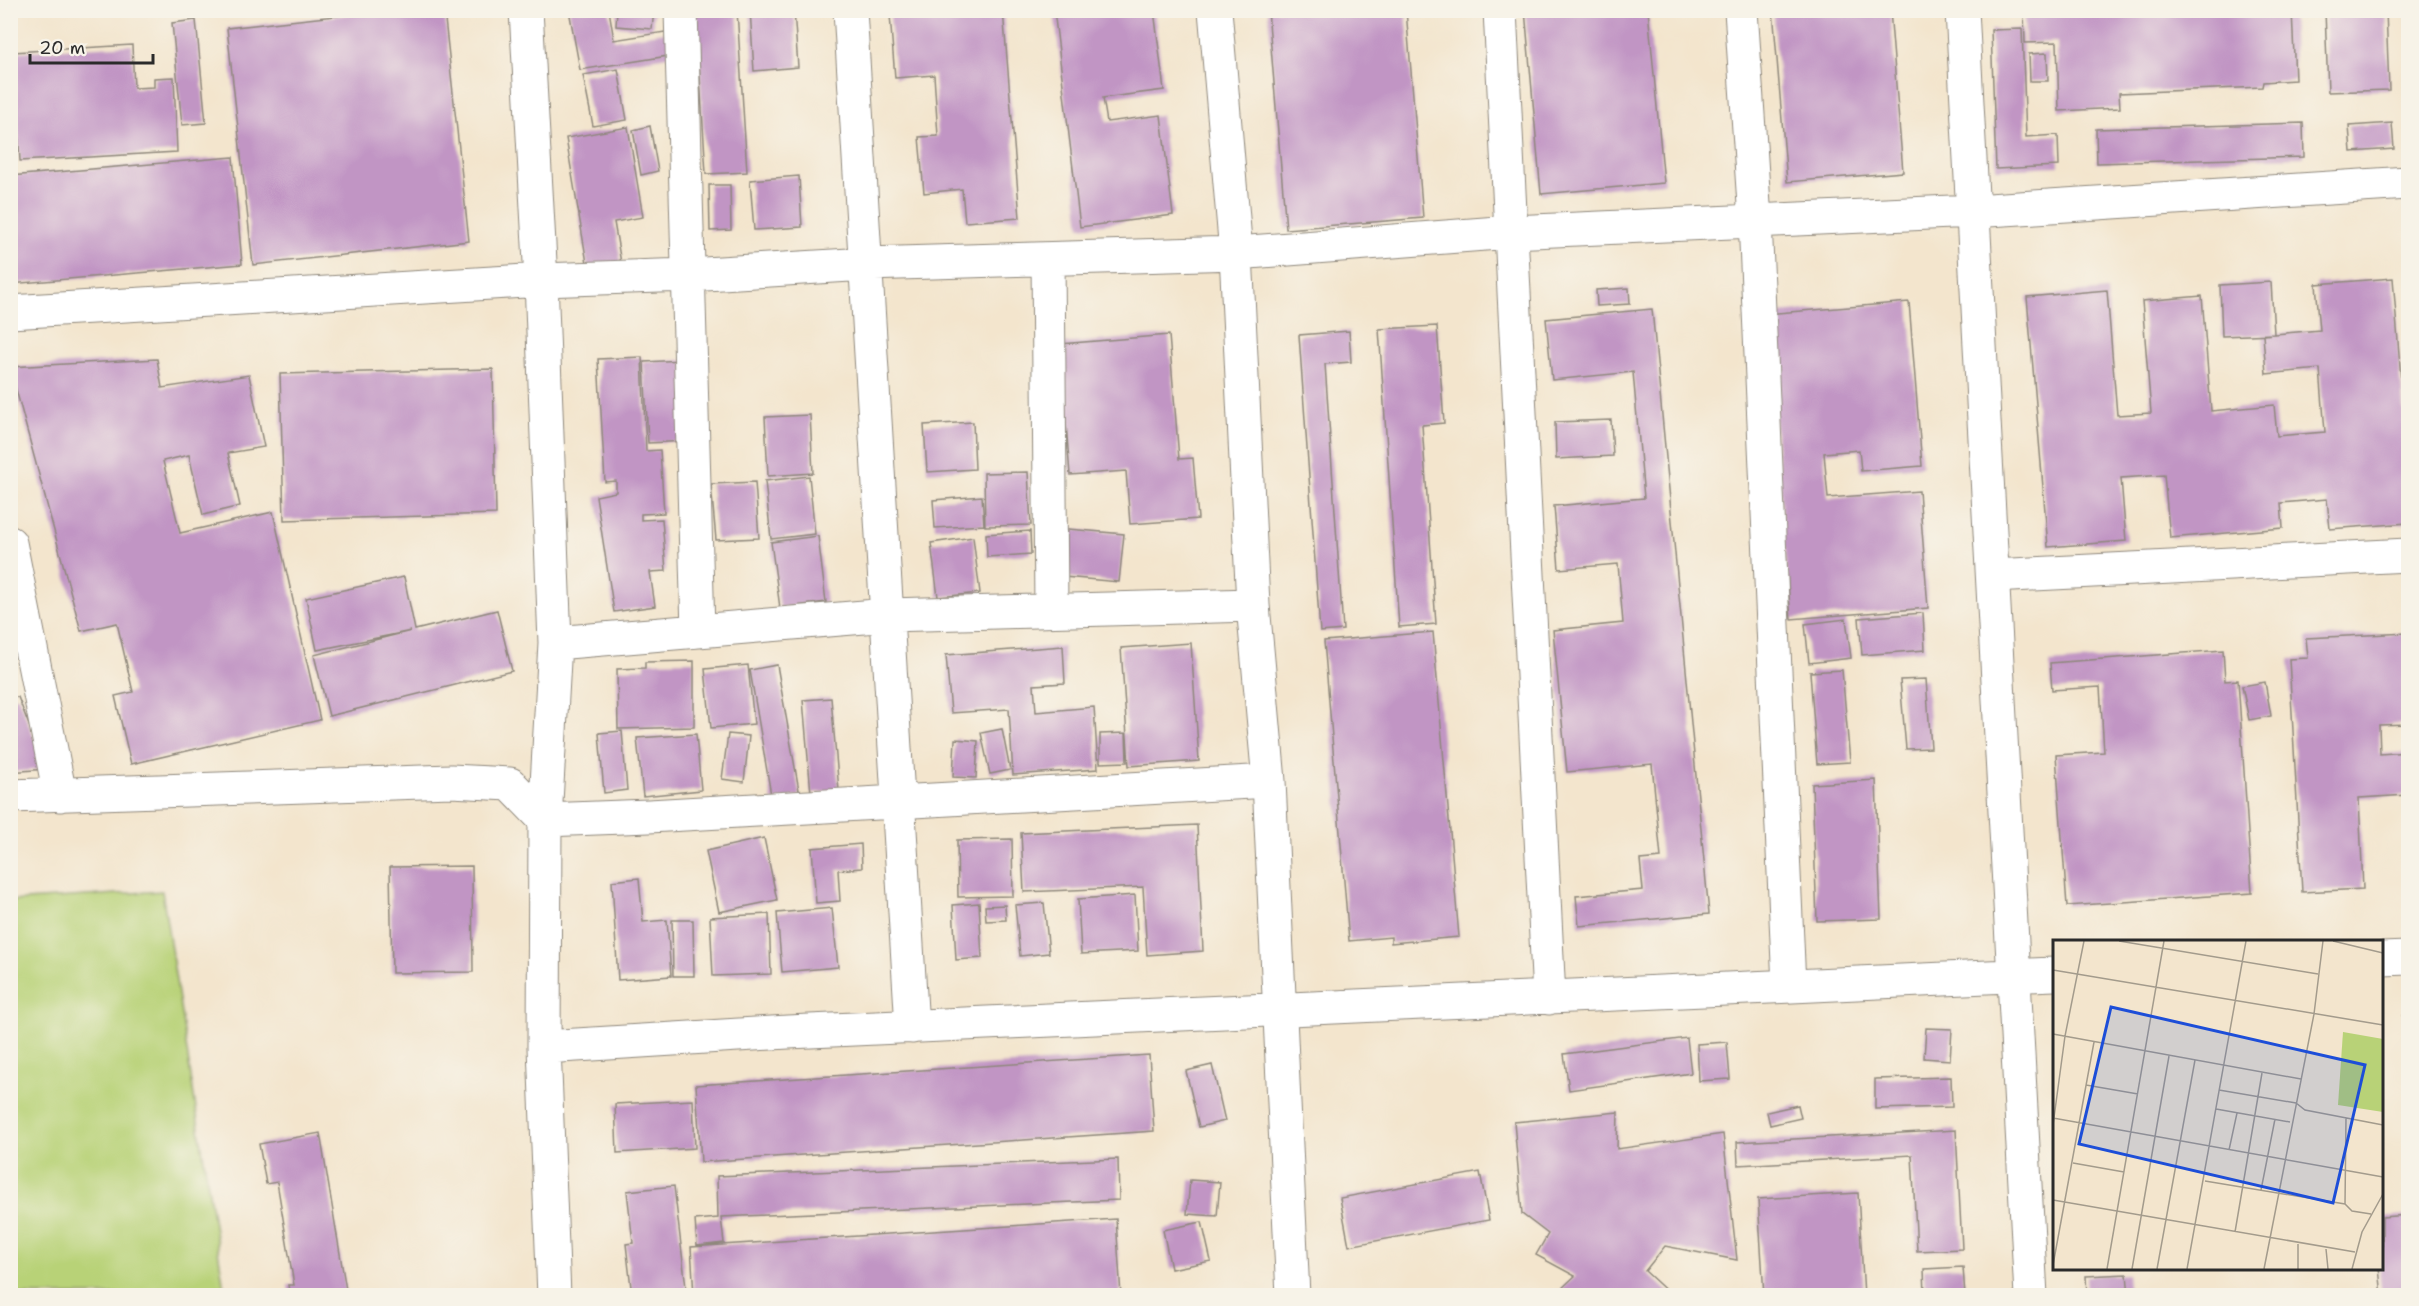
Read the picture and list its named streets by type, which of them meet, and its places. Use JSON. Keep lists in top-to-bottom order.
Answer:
{
  "scale_bar": "20 m"
}
